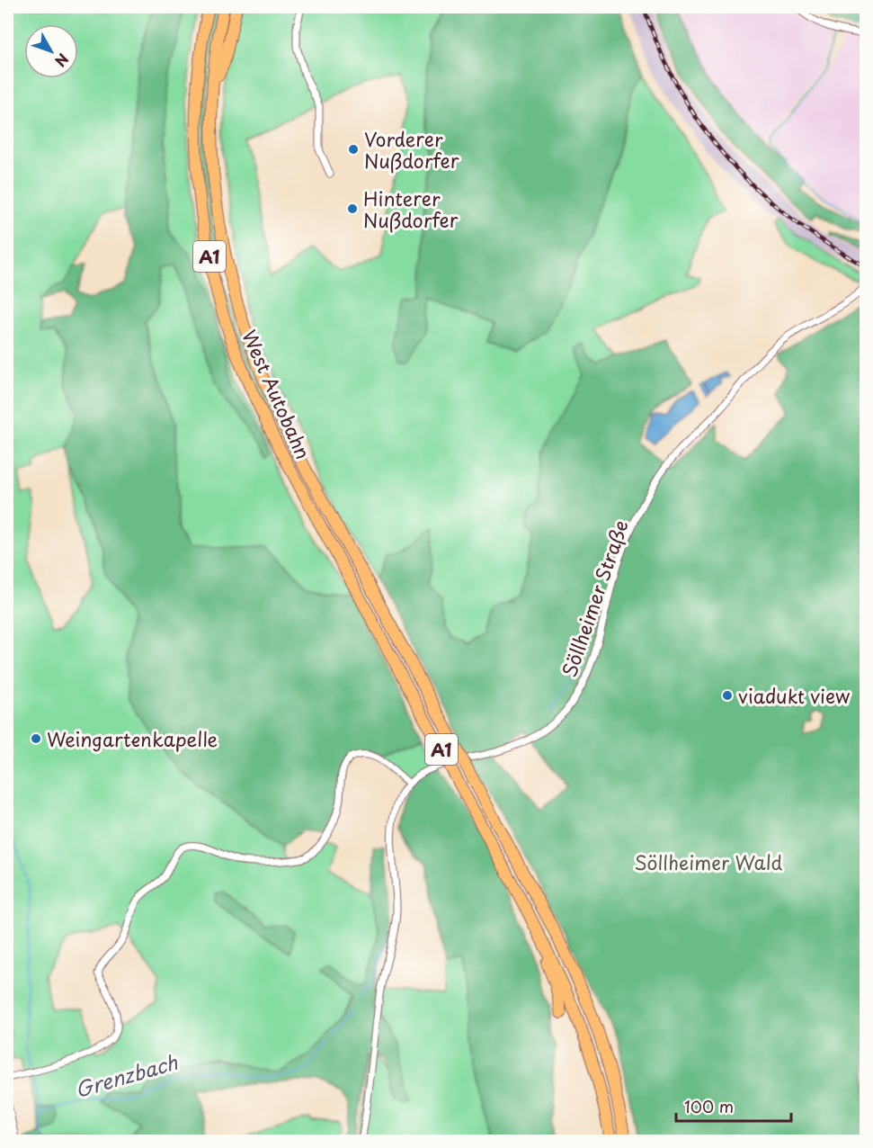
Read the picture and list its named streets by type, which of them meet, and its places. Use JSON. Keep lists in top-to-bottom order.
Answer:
{
  "streets": {
    "highway": ["A1", "West Autobahn"],
    "street": ["Söllheimer Straße"]
  },
  "crossings": [
    ["A1", "West Autobahn"]
  ],
  "water": ["Grenzbach"],
  "parks": ["Söllheimer Wald"],
  "places": [
    "Vorderer Nußdorfer",
    "Hinterer Nußdorfer",
    "viadukt view",
    "Weingartenkapelle"
  ],
  "scale_bar": "100 m",
  "north": "bottom right"
}
